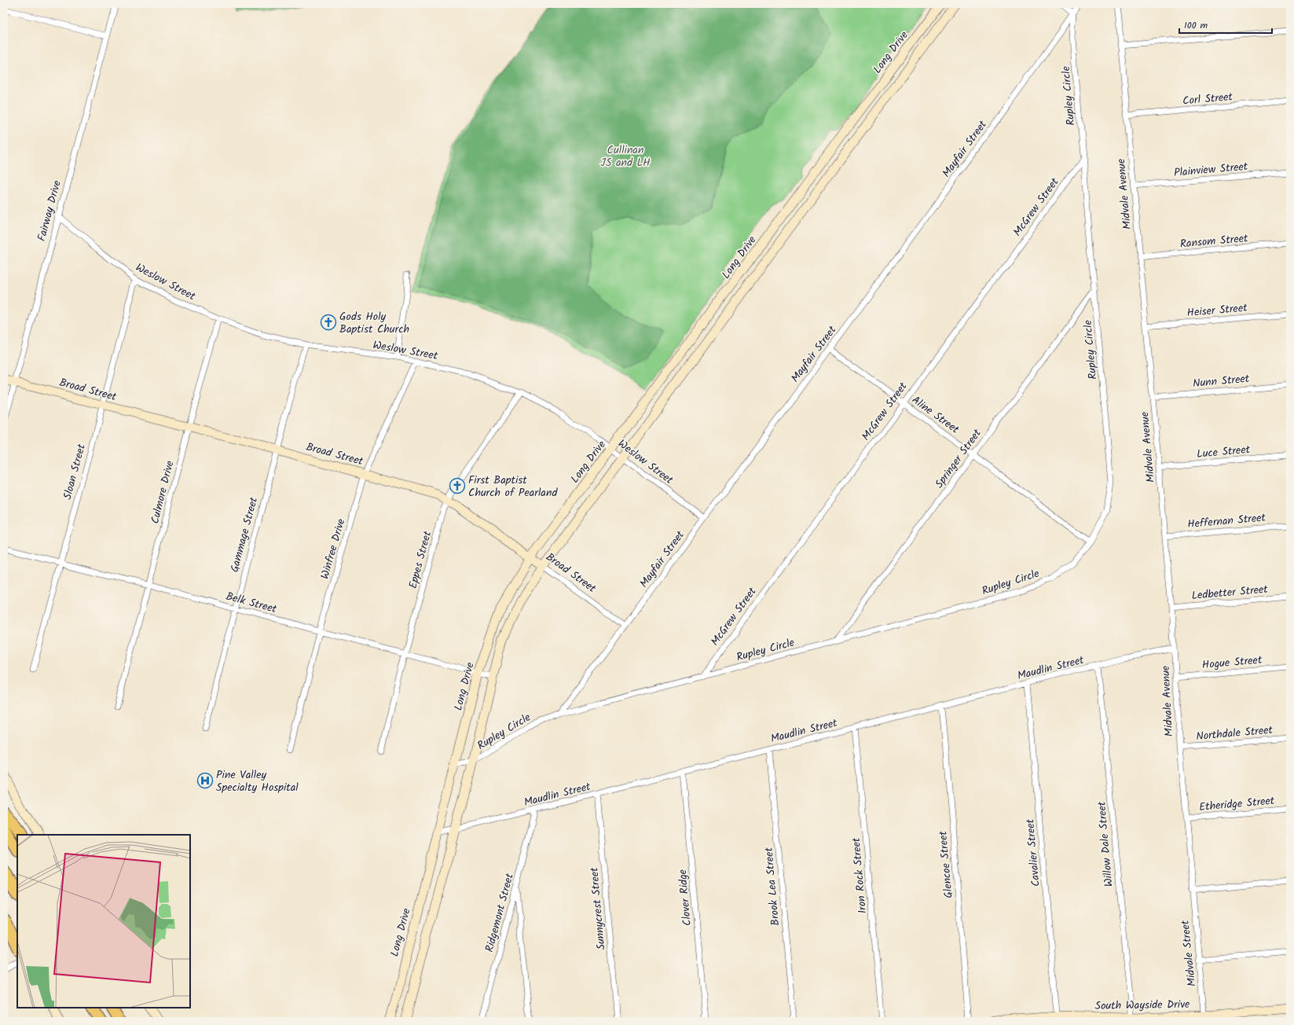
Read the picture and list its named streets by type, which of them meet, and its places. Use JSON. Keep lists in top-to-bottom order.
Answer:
{
  "streets": {
    "main road": ["Long Drive", "Broad Street", "South Wayside Drive"],
    "street": [
      "Rupley Circle",
      "Corl Street",
      "Mayfair Street",
      "Plainview Street",
      "Midvale Avenue",
      "McGrew Street",
      "Fairway Drive",
      "Ransom Street",
      "Weslow Street",
      "Heiser Street",
      "Nunn Street",
      "Aline Street",
      "Luce Street",
      "Springer Street",
      "Sloan Street",
      "Culmore Drive",
      "Heffernan Street",
      "Gammage Street",
      "Winfree Drive",
      "Eppes Street",
      "Ledbetter Street",
      "Belk Street",
      "Hogue Street",
      "Maudlin Street",
      "Northdale Street",
      "Etheridge Street",
      "Willow Dale Street",
      "Cavalier Street",
      "Glencoe Street",
      "Iron Rock Street",
      "Brook Lea Street",
      "Clover Ridge",
      "Sunnycrest Street",
      "Ridgemont Street",
      "Midvale Street"
    ]
  },
  "crossings": [
    ["Long Drive", "Rupley Circle"],
    ["Long Drive", "Weslow Street"],
    ["Long Drive", "Broad Street"],
    ["Long Drive", "Belk Street"],
    ["Long Drive", "Maudlin Street"],
    ["Rupley Circle", "Mayfair Street"],
    ["Rupley Circle", "McGrew Street"],
    ["Rupley Circle", "Aline Street"],
    ["Rupley Circle", "Springer Street"],
    ["Corl Street", "Midvale Avenue"],
    ["Mayfair Street", "Weslow Street"],
    ["Mayfair Street", "Broad Street"],
    ["Mayfair Street", "Aline Street"],
    ["Plainview Street", "Midvale Avenue"],
    ["Midvale Avenue", "Ransom Street"],
    ["Midvale Avenue", "Heiser Street"],
    ["Midvale Avenue", "Nunn Street"],
    ["Midvale Avenue", "Luce Street"],
    ["Midvale Avenue", "Heffernan Street"],
    ["Midvale Avenue", "Ledbetter Street"],
    ["Midvale Avenue", "Hogue Street"],
    ["Midvale Avenue", "Maudlin Street"],
    ["Midvale Avenue", "Northdale Street"],
    ["Midvale Avenue", "Etheridge Street"],
    ["Midvale Avenue", "Midvale Street"],
    ["McGrew Street", "Aline Street"],
    ["Fairway Drive", "Weslow Street"],
    ["Fairway Drive", "Broad Street"],
    ["Weslow Street", "Sloan Street"],
    ["Weslow Street", "Culmore Drive"],
    ["Weslow Street", "Gammage Street"],
    ["Weslow Street", "Winfree Drive"],
    ["Weslow Street", "Eppes Street"],
    ["Broad Street", "Sloan Street"],
    ["Broad Street", "Culmore Drive"],
    ["Broad Street", "Gammage Street"],
    ["Broad Street", "Winfree Drive"],
    ["Broad Street", "Eppes Street"],
    ["Aline Street", "Springer Street"],
    ["Sloan Street", "Belk Street"],
    ["Culmore Drive", "Belk Street"],
    ["Gammage Street", "Belk Street"],
    ["Winfree Drive", "Belk Street"],
    ["Eppes Street", "Belk Street"],
    ["Maudlin Street", "Willow Dale Street"],
    ["Maudlin Street", "Cavalier Street"],
    ["Maudlin Street", "Glencoe Street"],
    ["Maudlin Street", "Iron Rock Street"],
    ["Maudlin Street", "Brook Lea Street"],
    ["Maudlin Street", "Clover Ridge"],
    ["Maudlin Street", "Sunnycrest Street"],
    ["Maudlin Street", "Ridgemont Street"],
    ["Willow Dale Street", "South Wayside Drive"],
    ["Cavalier Street", "South Wayside Drive"],
    ["Midvale Street", "South Wayside Drive"]
  ],
  "parks": ["Cullinan JS and LH"],
  "places": {
    "church": ["Gods Holy Baptist Church", "First Baptist Church of Pearland"],
    "hospital": ["Pine Valley Specialty Hospital"]
  },
  "scale_bar": "100 m"
}
